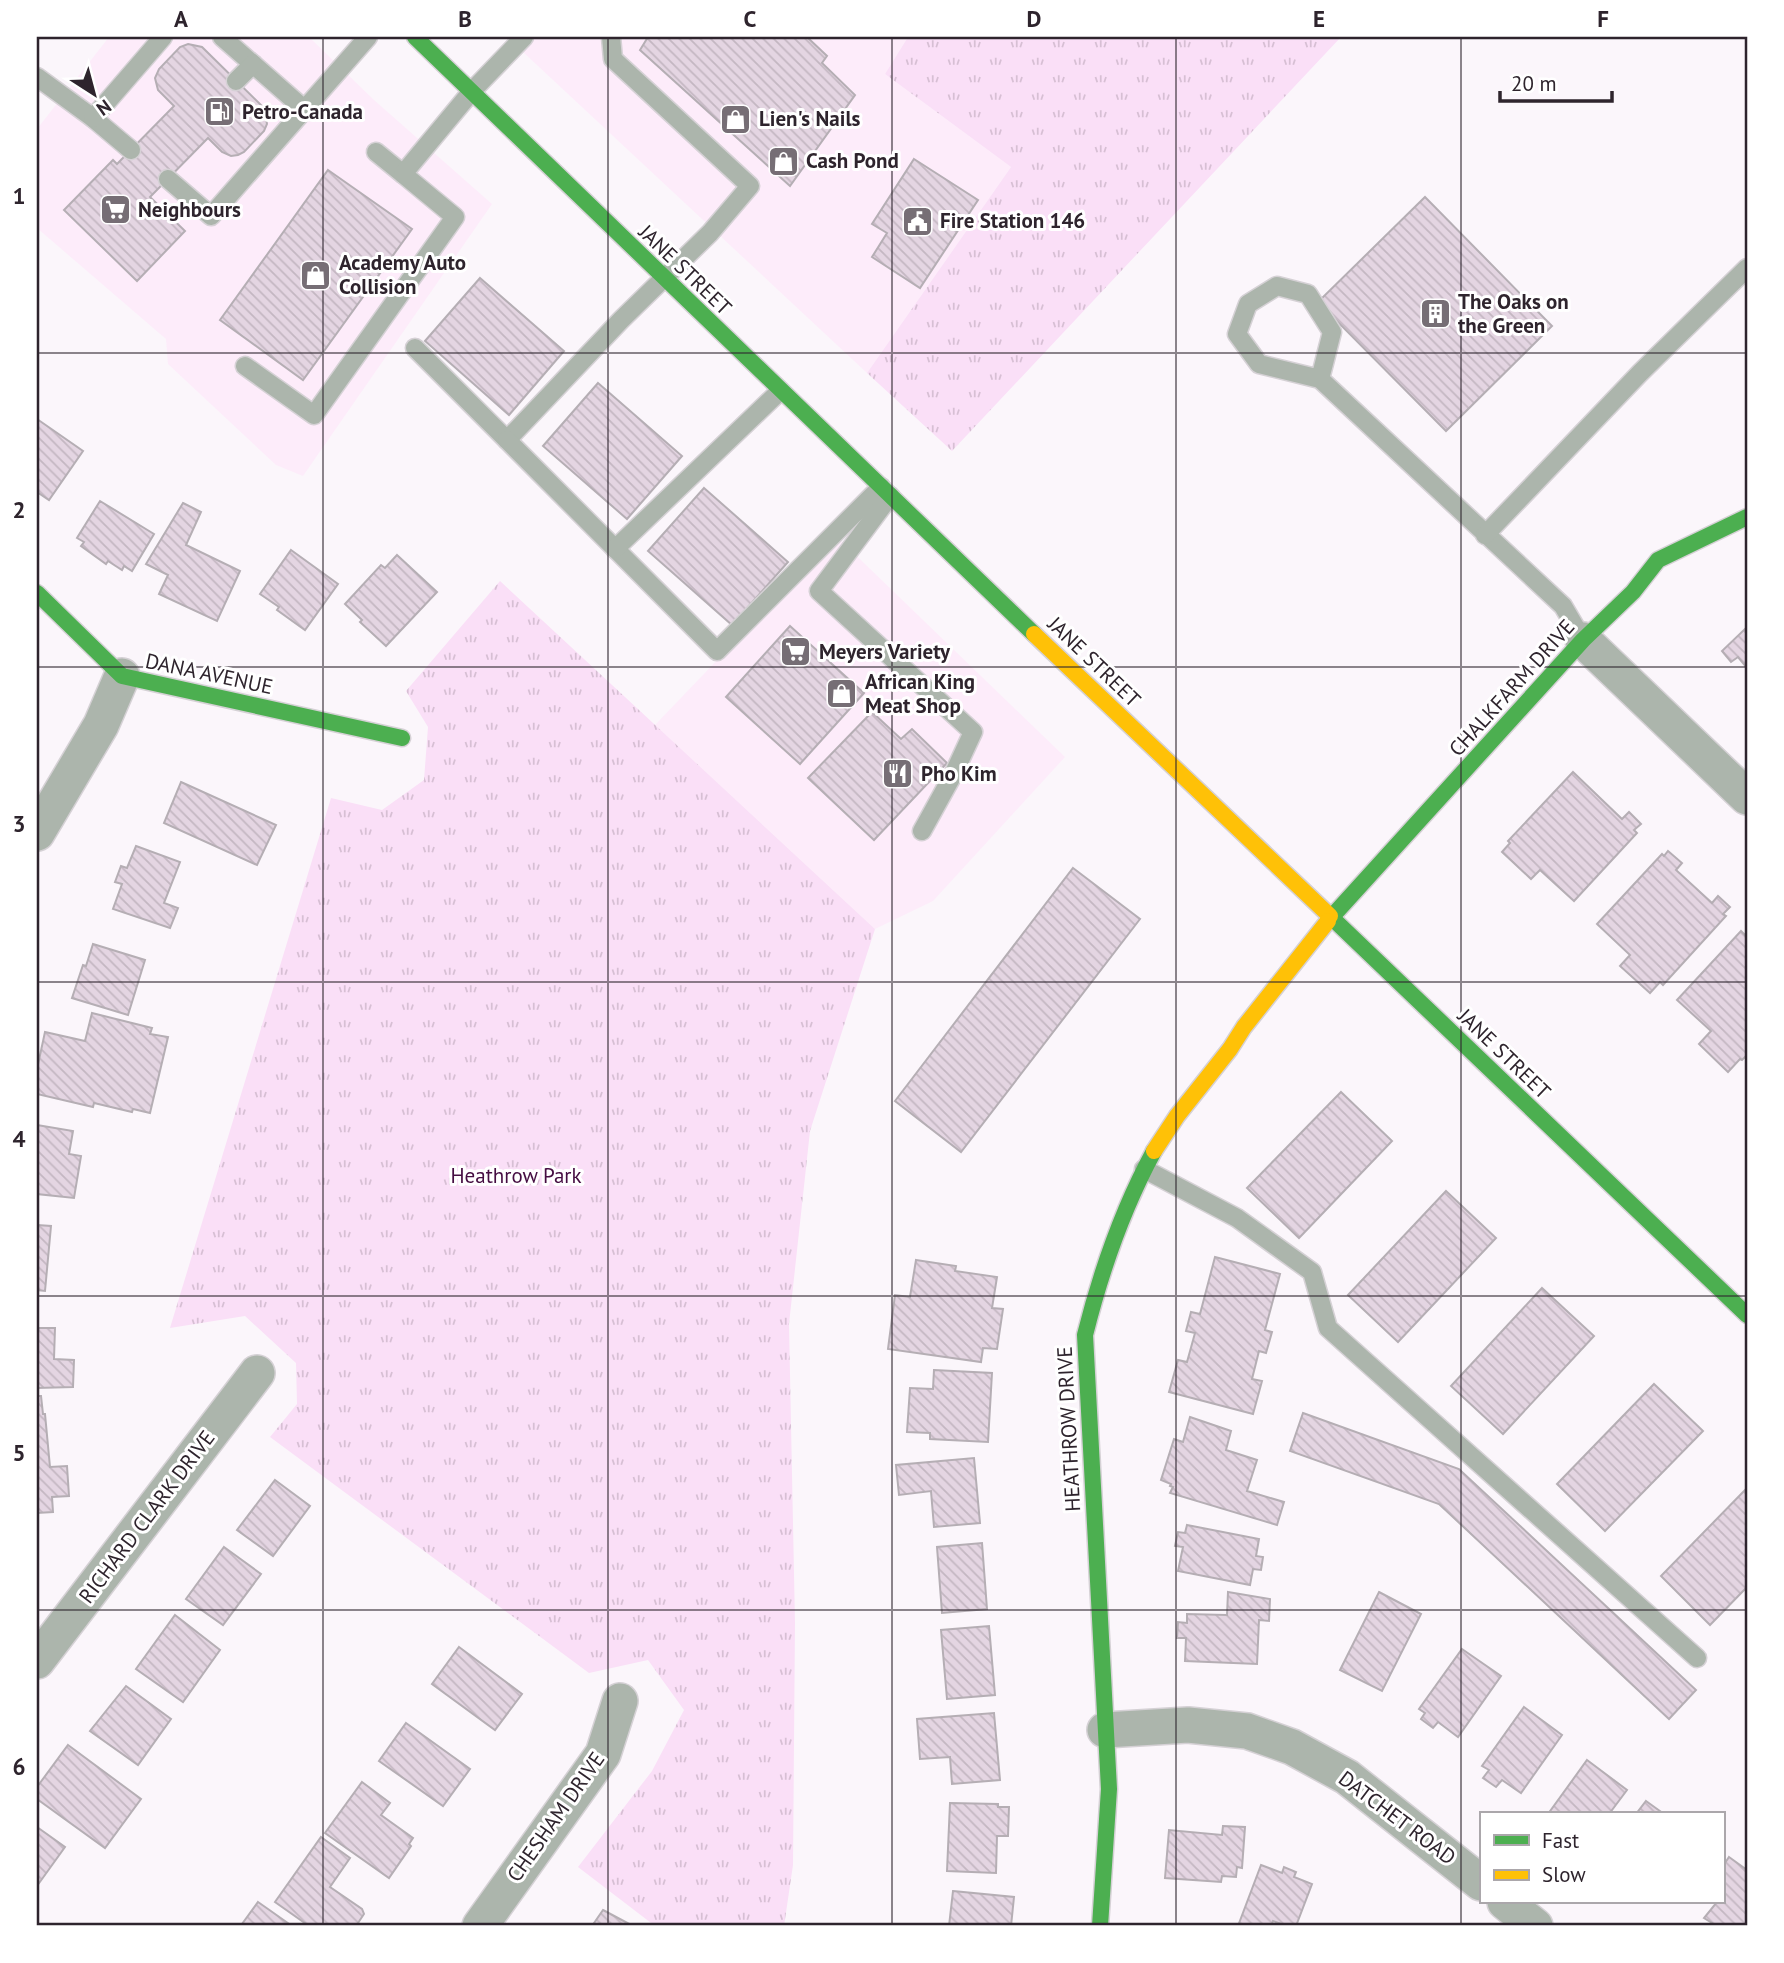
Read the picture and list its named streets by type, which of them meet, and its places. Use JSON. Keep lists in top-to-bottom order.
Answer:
{
  "streets": {
    "street": [
      "JANE STREET",
      "DANA AVENUE",
      "CHALKFARM DRIVE",
      "HEATHROW DRIVE",
      "RICHARD CLARK DRIVE",
      "CHESHAM DRIVE",
      "DATCHET ROAD"
    ]
  },
  "crossings": [
    ["JANE STREET", "CHALKFARM DRIVE"],
    ["JANE STREET", "HEATHROW DRIVE"],
    ["CHALKFARM DRIVE", "HEATHROW DRIVE"],
    ["HEATHROW DRIVE", "DATCHET ROAD"]
  ],
  "parks": ["Heathrow Park"],
  "places": {
    "fuel station": ["Petro-Canada"],
    "shop": [
      "Lien's Nails",
      "Cash Pond",
      "Academy Auto Collision",
      "African King Meat Shop"
    ],
    "supermarket": ["Neighbours", "Meyers Variety"],
    "public building": ["Fire Station 146"],
    "building": ["The Oaks on the Green"],
    "restaurant": ["Pho Kim"]
  },
  "legend": ["Fast", "Slow"],
  "scale_bar": "20 m",
  "north": "bottom right",
  "grid": {
    "columns": [
      "A",
      "B",
      "C",
      "D",
      "E",
      "F"
    ],
    "rows": [
      "1",
      "2",
      "3",
      "4",
      "5",
      "6"
    ]
  }
}
